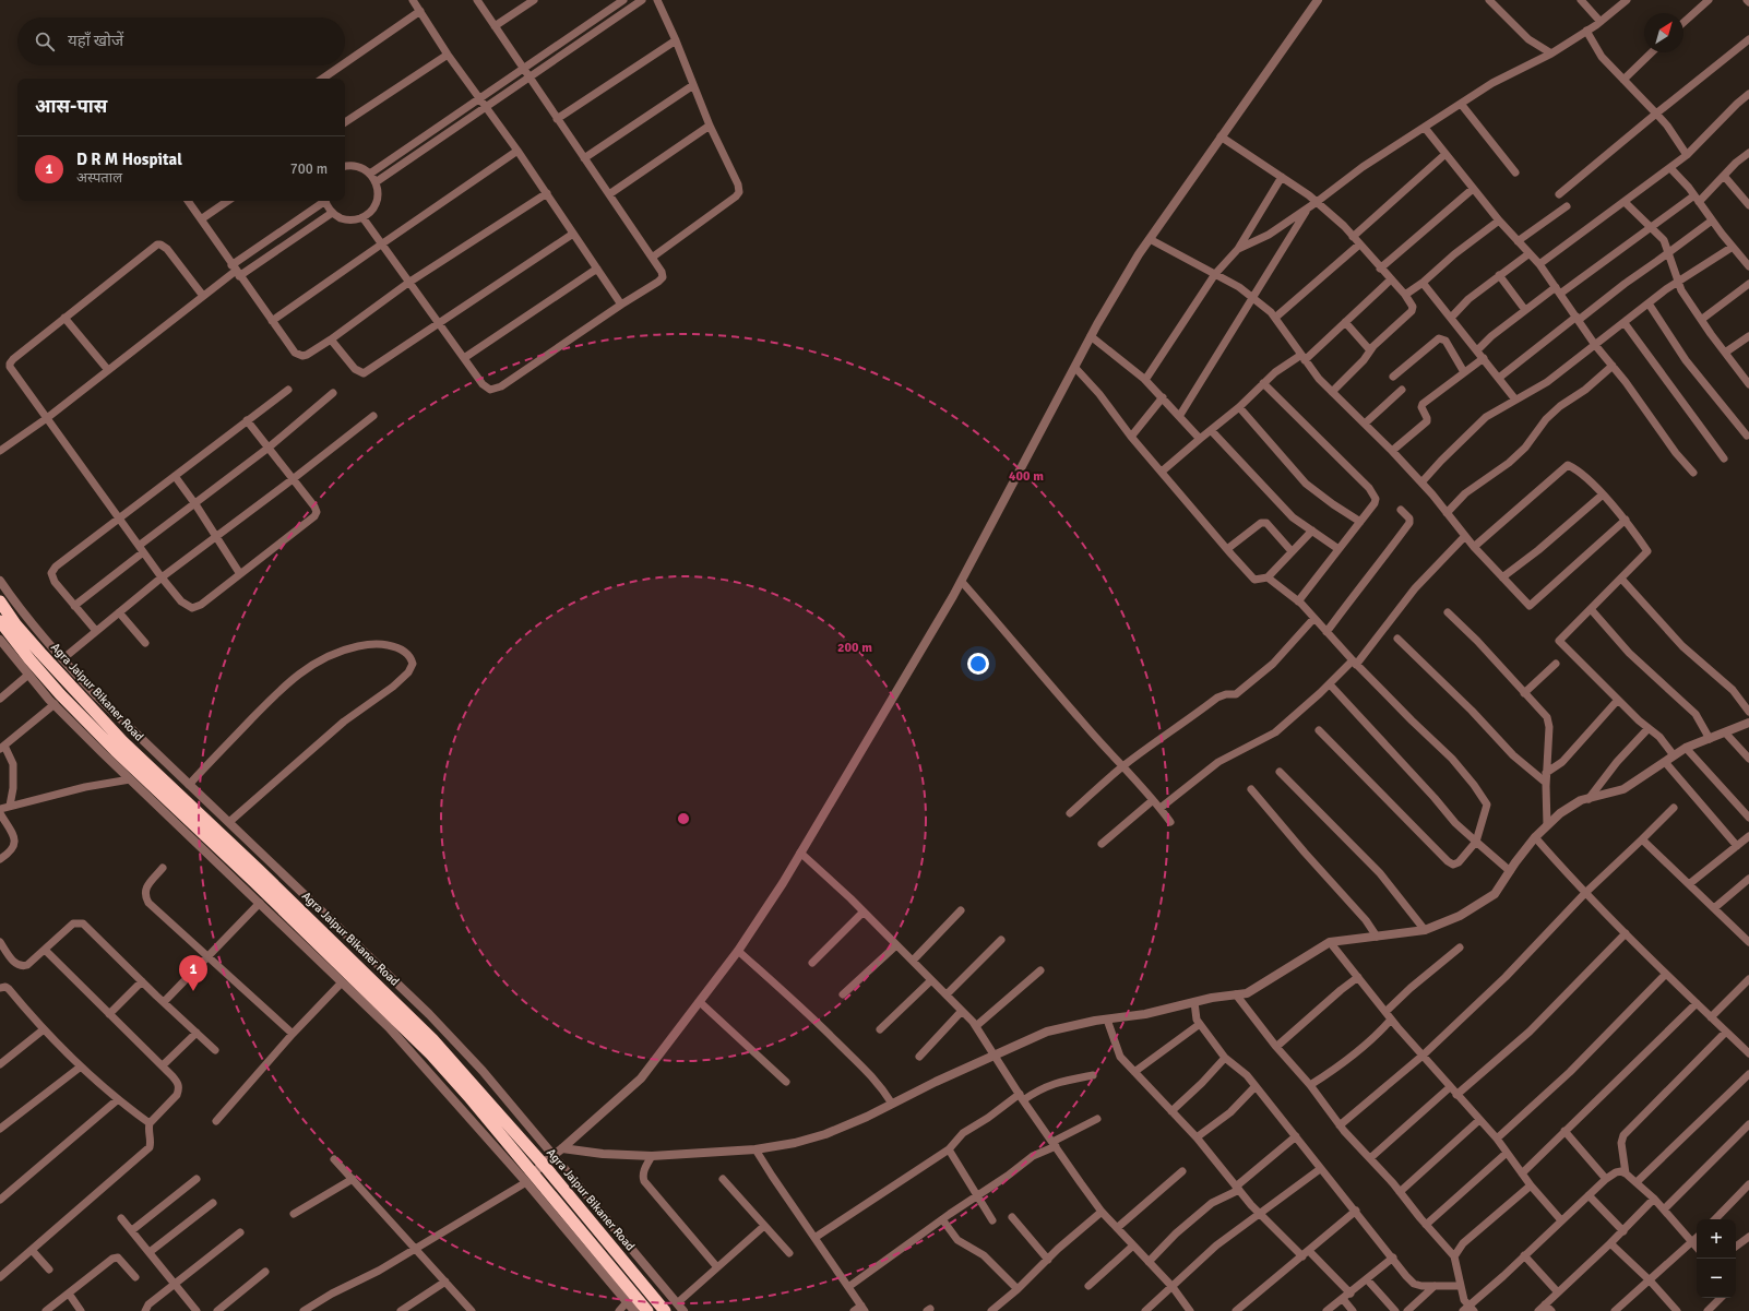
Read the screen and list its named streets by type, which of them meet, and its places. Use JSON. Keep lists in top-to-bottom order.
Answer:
{
  "streets": {
    "highway": ["Agra Jaipur Bikaner Road"]
  },
  "north": "top right",
  "page": {
    "search": "यहाँ खोजें",
    "heading": "आस-पास",
    "list": [
      {
        "mark": "1",
        "name": "D R M Hospital",
        "note": "अस्पताल",
        "value": "700 m"
      }
    ],
    "pins": "1",
    "map_buttons": ["+", "−"]
  },
  "rings": ["400 m", "200 m"]
}
